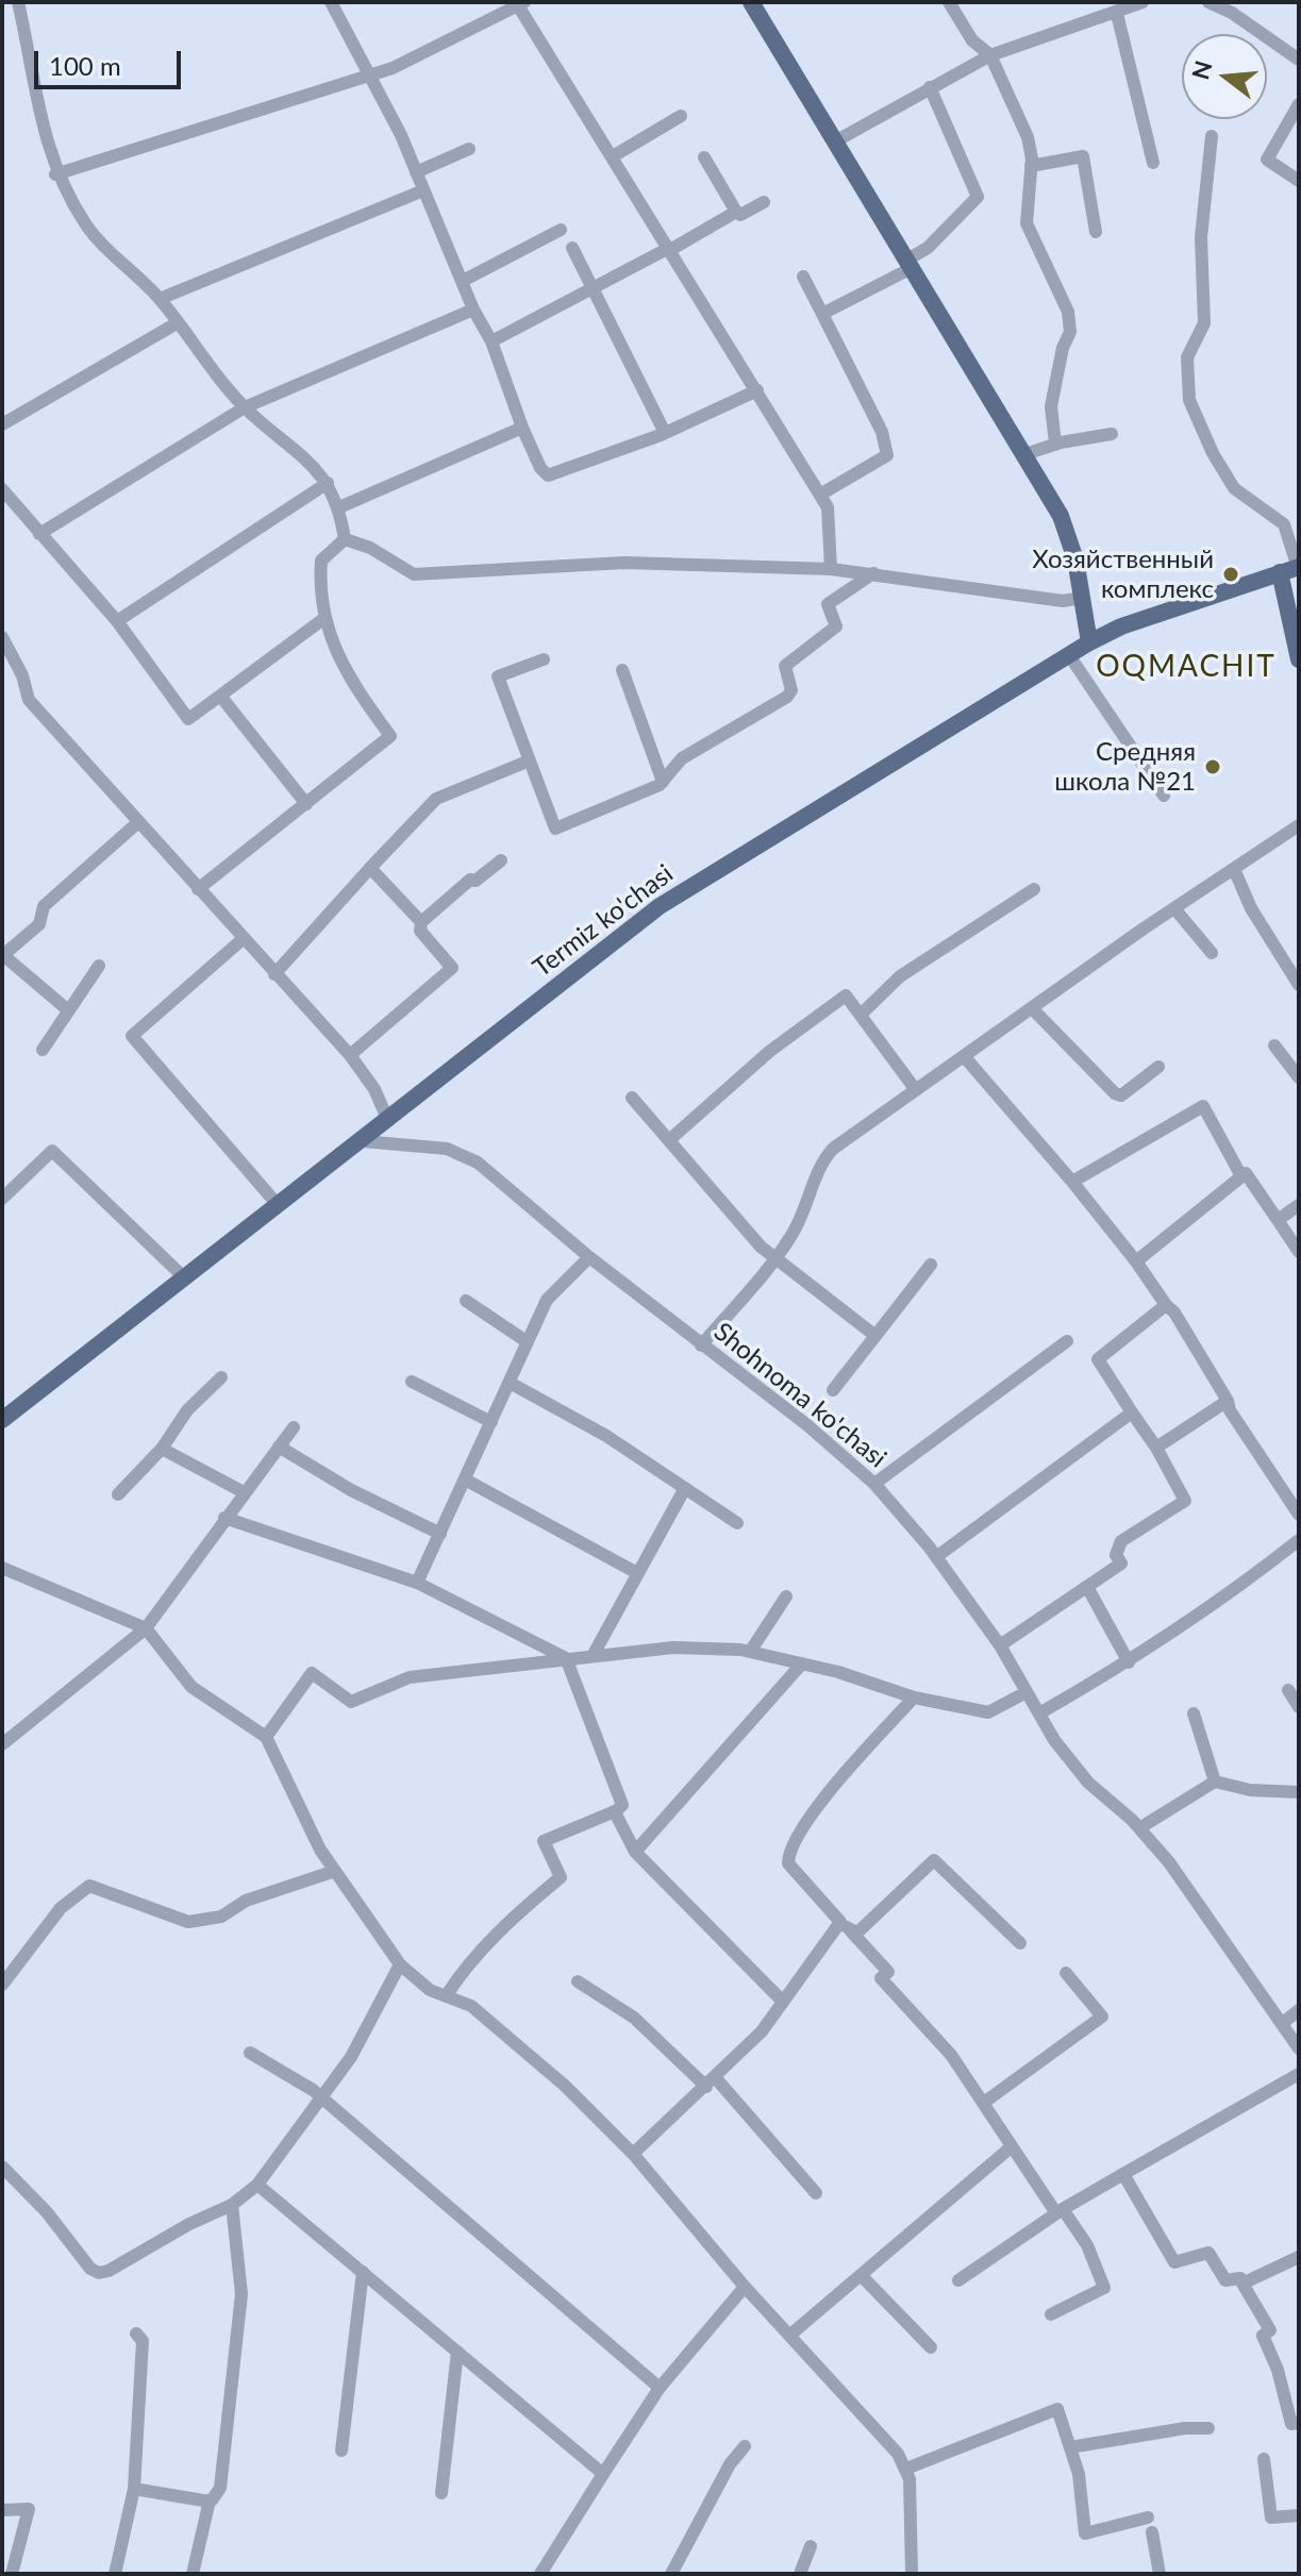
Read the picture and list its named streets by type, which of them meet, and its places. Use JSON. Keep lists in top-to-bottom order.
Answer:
{
  "streets": {
    "main road": ["Termiz ko'chasi"],
    "street": ["Shohnoma ko'chasi"]
  },
  "crossings": [
    ["Termiz ko'chasi", "Shohnoma ko'chasi"]
  ],
  "districts": ["OQMACHIT"],
  "places": ["Хозяйственный комплекс", "Средняя школа №21"],
  "scale_bar": "100 m",
  "north": "left"
}
